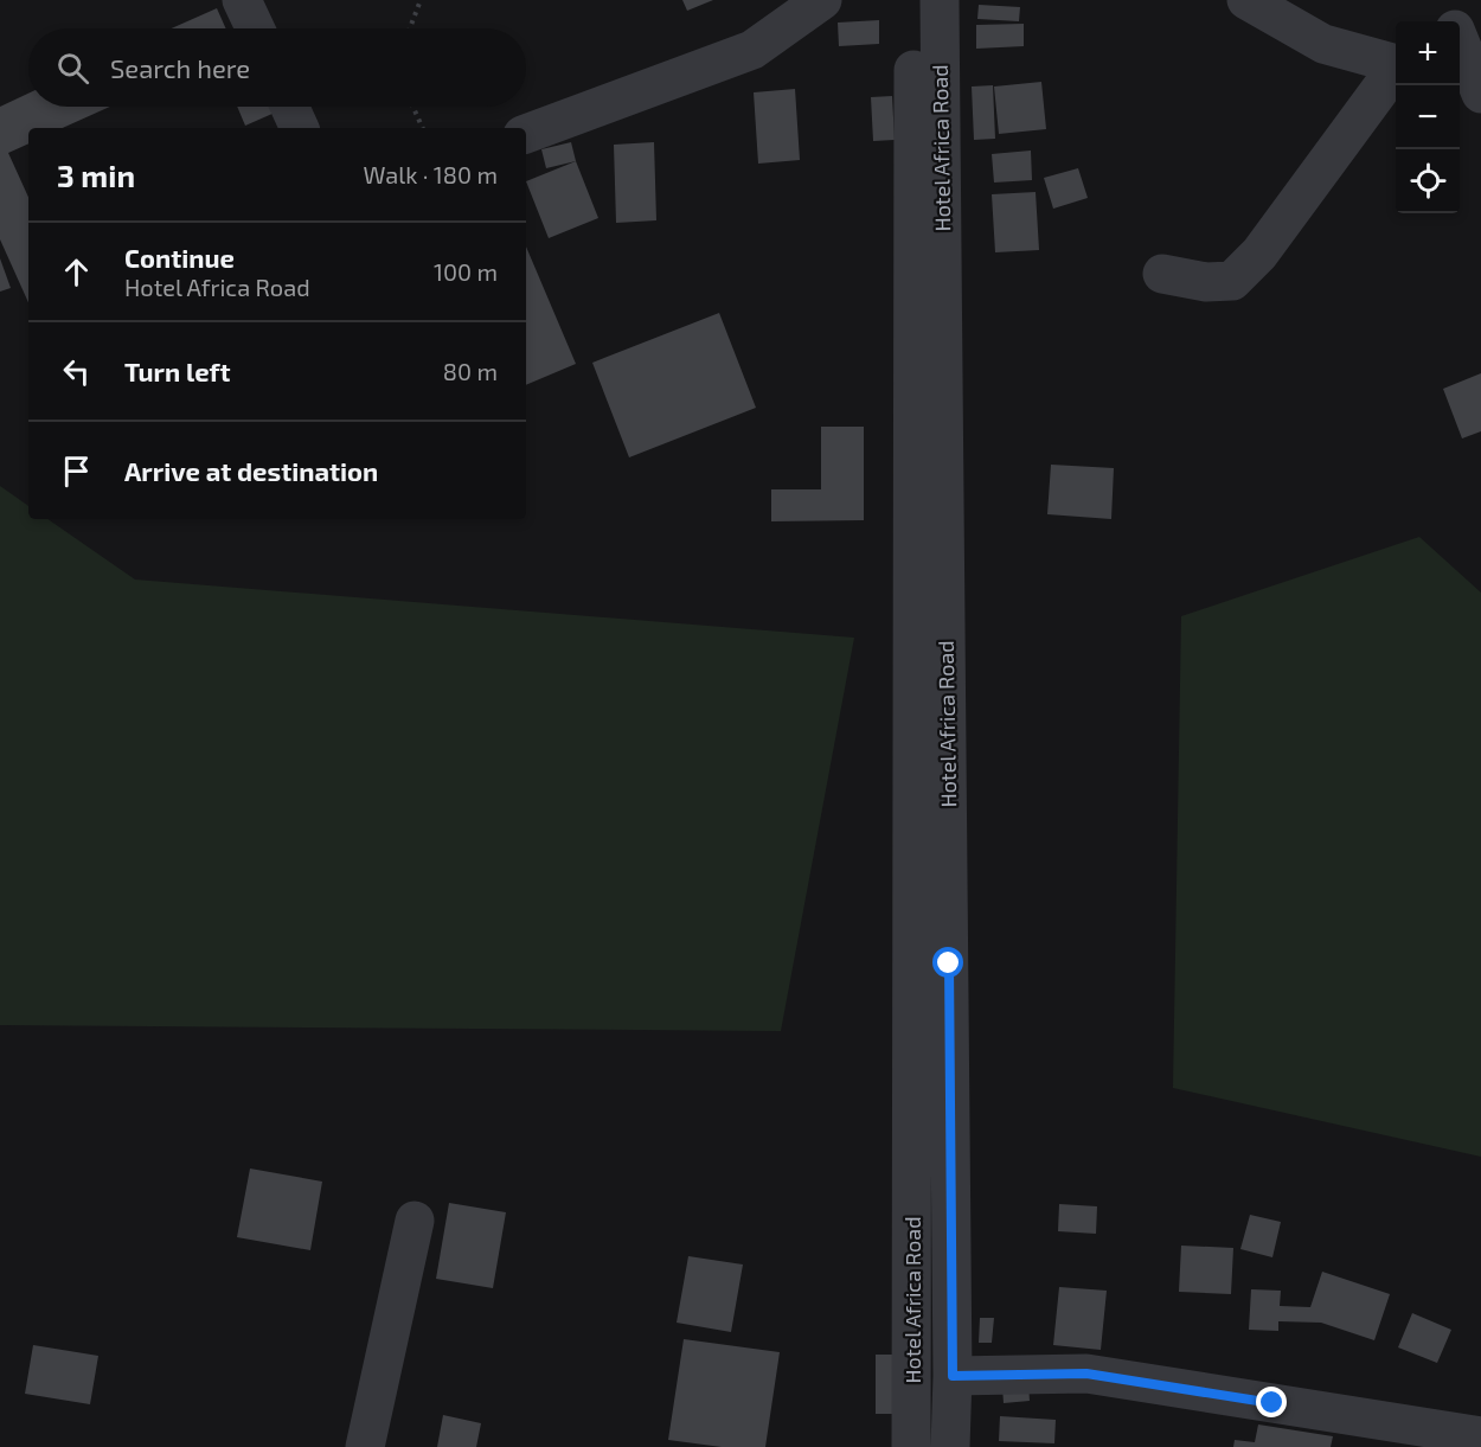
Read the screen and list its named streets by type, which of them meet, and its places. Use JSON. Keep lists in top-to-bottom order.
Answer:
{
  "streets": {
    "street": ["Hotel Africa Road"]
  },
  "page": {
    "map_buttons": ["+", "−"],
    "search": "Search here",
    "heading": ["3 min", "Walk · 180 m"],
    "list": [
      ["Continue", "Hotel Africa Road", "100 m"],
      ["Turn left", "80 m"],
      "Arrive at destination"
    ]
  }
}
